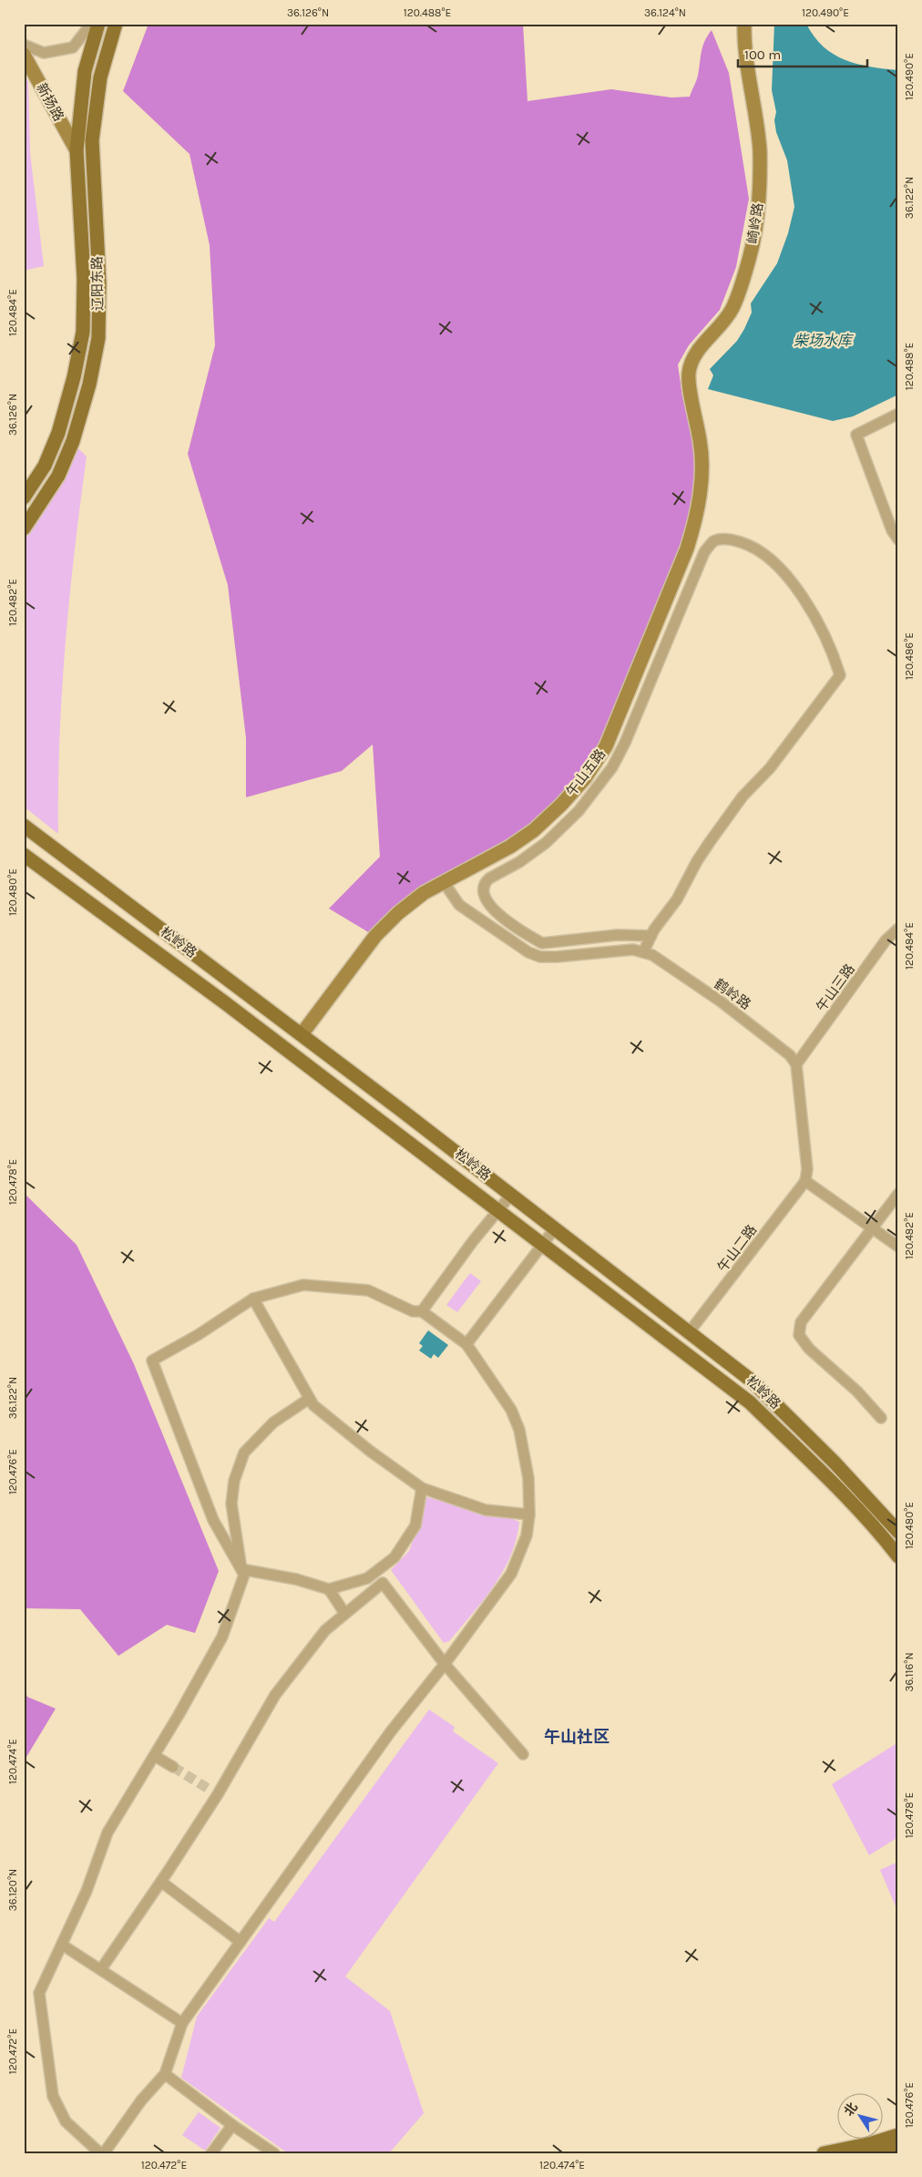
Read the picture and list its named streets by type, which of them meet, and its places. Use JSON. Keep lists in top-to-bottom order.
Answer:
{
  "streets": {
    "main road": ["辽阳东路", "松岭路"],
    "street": [
      "新扬路",
      "崎岭路",
      "午山五路",
      "午山三路",
      "鹤岭路",
      "午山二路"
    ]
  },
  "crossings": [
    ["新扬路", "辽阳东路"],
    ["崎岭路", "午山五路"],
    ["午山五路", "松岭路"],
    ["午山五路", "鹤岭路"],
    ["松岭路", "午山二路"],
    ["午山三路", "鹤岭路"]
  ],
  "districts": ["午山社区"],
  "water": ["柴场水库"],
  "scale_bar": "100 m",
  "north": "top left",
  "coordinates": [
    "36.126°N",
    "120.488°E",
    "36.124°N",
    "120.490°E",
    "36.122°N",
    "120.484°E",
    "120.482°E",
    "120.486°E",
    "120.480°E",
    "120.478°E",
    "120.476°E",
    "36.116°N",
    "120.474°E",
    "36.120°N",
    "120.472°E"
  ]
}
